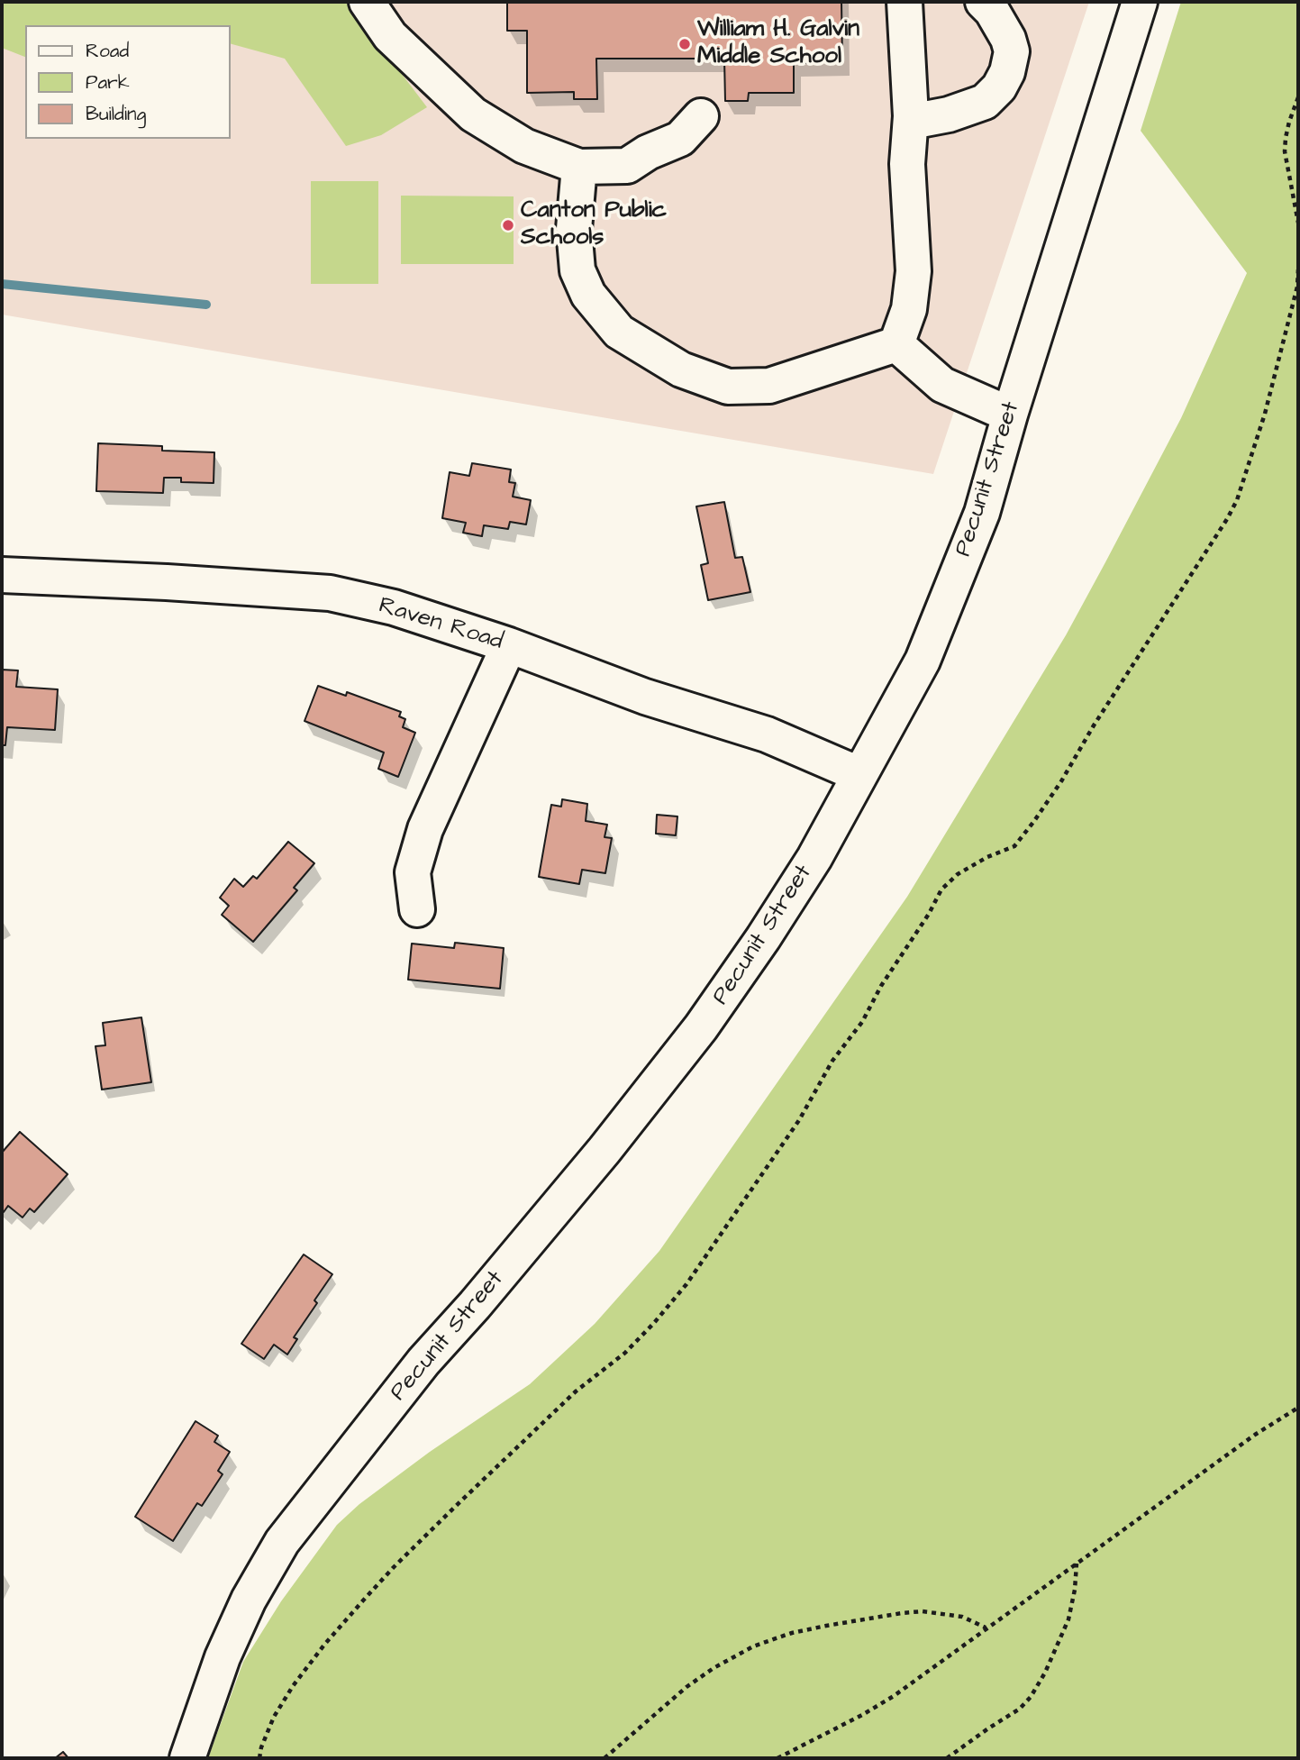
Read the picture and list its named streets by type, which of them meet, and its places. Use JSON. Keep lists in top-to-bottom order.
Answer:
{
  "streets": {
    "street": ["Pecunit Street", "Raven Road"]
  },
  "crossings": [
    ["Pecunit Street", "Raven Road"]
  ],
  "places": ["William H. Galvin Middle School", "Canton Public Schools"],
  "legend": ["Road", "Park", "Building"]
}
